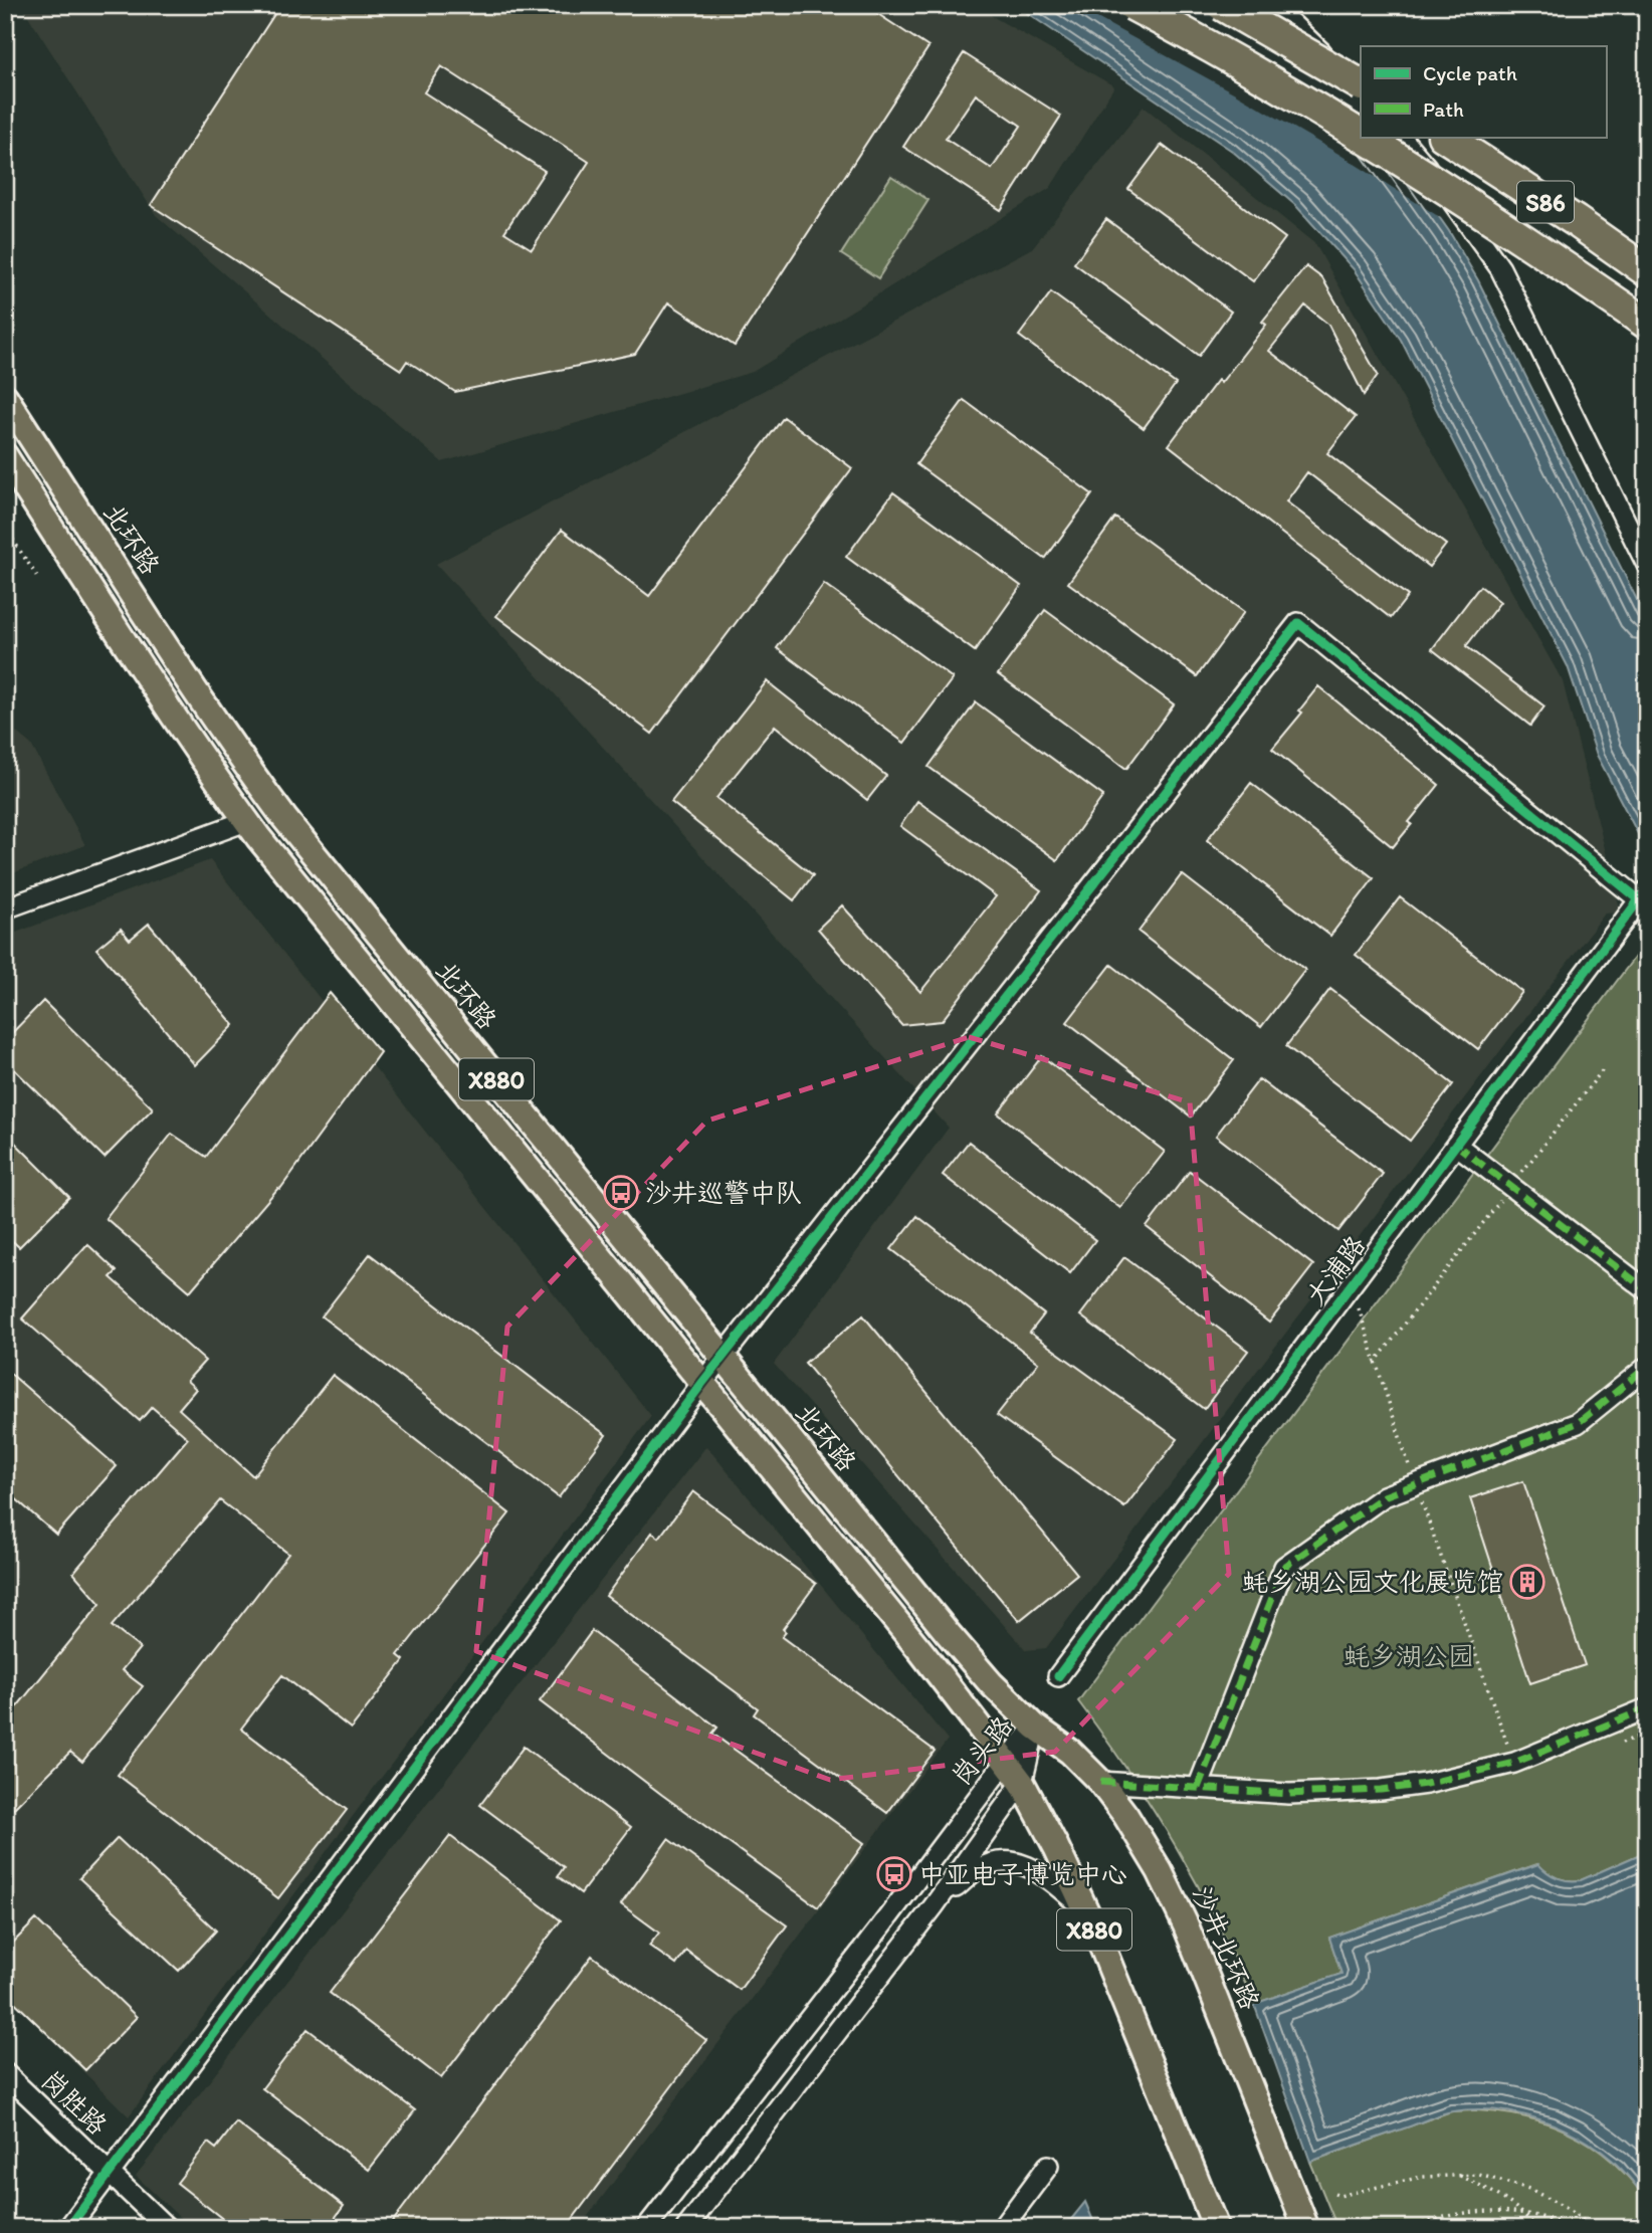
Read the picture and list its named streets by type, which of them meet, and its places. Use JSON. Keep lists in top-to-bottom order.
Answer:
{
  "streets": {
    "highway": ["S86"],
    "main road": ["北环路", "X880", "沙井北环路"],
    "street": ["大浦路", "岗头路", "岗胜路"]
  },
  "crossings": [
    ["北环路", "岗头路"],
    ["北环路", "沙井北环路"],
    ["X880", "岗头路"],
    ["岗头路", "沙井北环路"]
  ],
  "parks": ["蚝乡湖公园"],
  "places": {
    "bus stop": ["沙井巡警中队", "中亚电子博览中心"],
    "building": ["蚝乡湖公园文化展览馆"]
  },
  "legend": ["Cycle path", "Path"]
}
